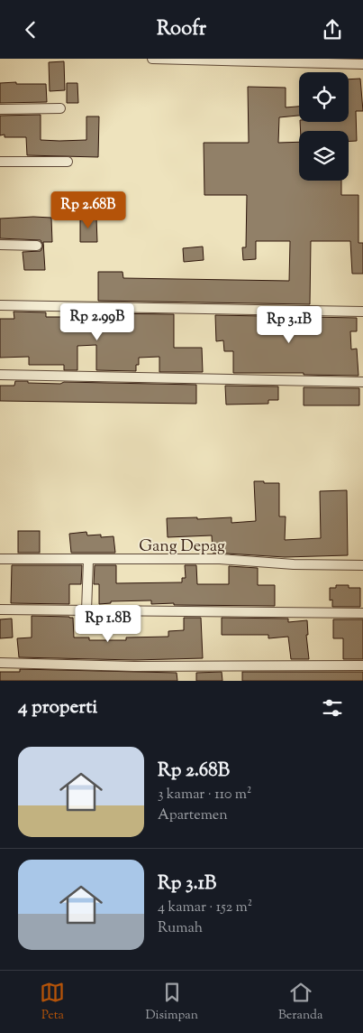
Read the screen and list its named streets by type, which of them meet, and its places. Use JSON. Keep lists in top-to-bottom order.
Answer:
{
  "streets": {
    "street": ["Gang Depag"]
  },
  "page": {
    "header": "Roofr",
    "price": [
      "Rp 2.68B",
      "Rp 2.99B",
      "Rp 3.1B",
      "Rp 1.8B"
    ],
    "heading": "4 properti",
    "list": [
      {
        "name": "Rp 2.68B",
        "note": "3 kamar · 110 m² · Apartemen"
      },
      {
        "name": "Rp 3.1B",
        "note": "4 kamar · 152 m² · Rumah"
      }
    ],
    "tabs": ["Peta", "Disimpan", "Beranda"]
  }
}
